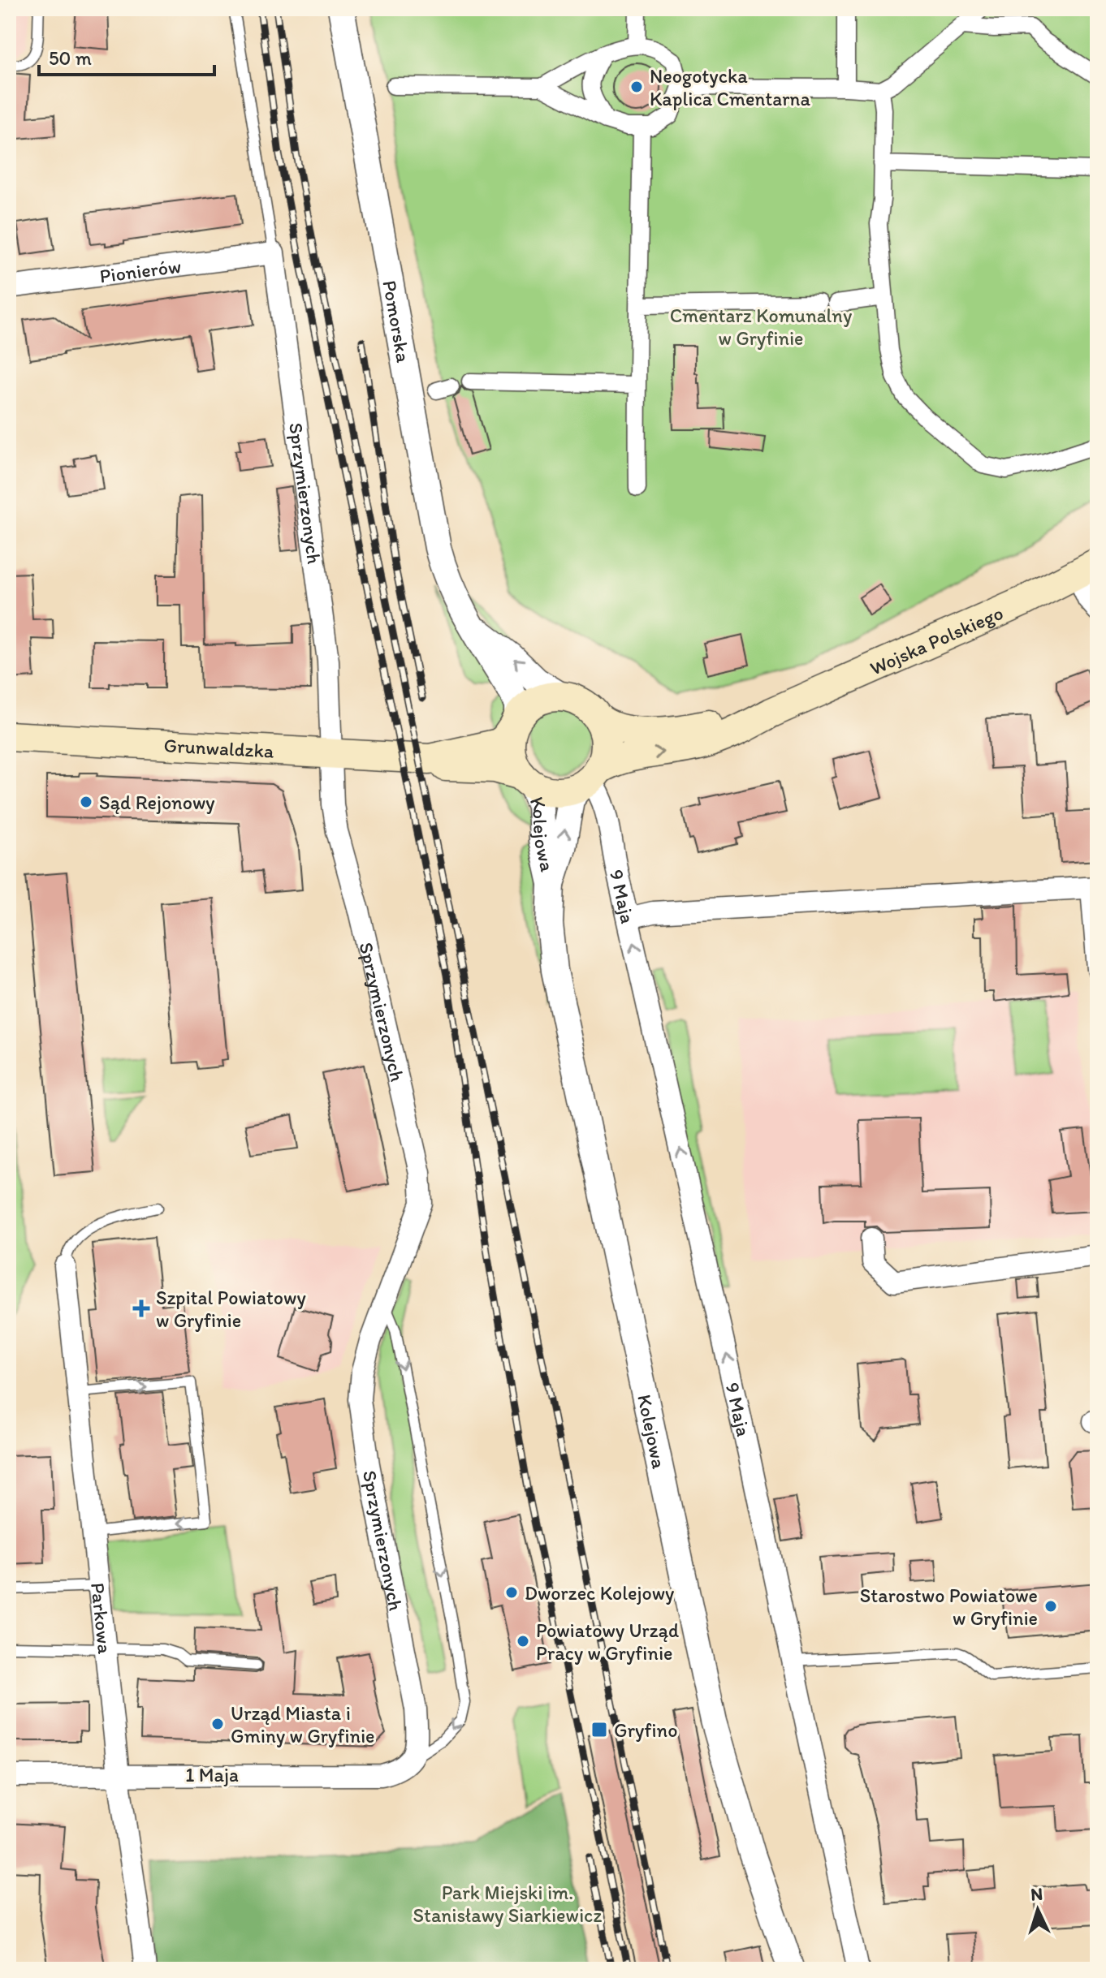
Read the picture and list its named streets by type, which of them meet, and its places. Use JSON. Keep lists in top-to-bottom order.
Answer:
{
  "streets": {
    "main road": ["Wojska Polskiego", "Grunwaldzka"],
    "street": [
      "Pionierów",
      "Pomorska",
      "Sprzymierzonych",
      "Kolejowa",
      "9 Maja",
      "Parkowa",
      "1 Maja"
    ]
  },
  "crossings": [
    ["Pionierów", "Sprzymierzonych"],
    ["Pomorska", "Wojska Polskiego"],
    ["Pomorska", "Grunwaldzka"],
    ["Pomorska", "Kolejowa"],
    ["Pomorska", "9 Maja"],
    ["Sprzymierzonych", "Grunwaldzka"],
    ["Sprzymierzonych", "1 Maja"],
    ["Wojska Polskiego", "Grunwaldzka"],
    ["Wojska Polskiego", "Kolejowa"],
    ["Wojska Polskiego", "9 Maja"],
    ["Grunwaldzka", "Kolejowa"],
    ["Grunwaldzka", "9 Maja"],
    ["Kolejowa", "9 Maja"],
    ["Parkowa", "1 Maja"]
  ],
  "one_way": ["9 Maja"],
  "parks": ["Cmentarz Komunalny w Gryfinie", "Park Miejski im. Stanisławy Siarkiewicz"],
  "places": {
    "other": [
      "Neogotycka Kaplica Cmentarna",
      "Sąd Rejonowy",
      "Dworzec Kolejowy",
      "Starostwo Powiatowe w Gryfinie",
      "Powiatowy Urząd Pracy w Gryfinie",
      "Urząd Miasta i Gminy w Gryfinie"
    ],
    "health": ["Szpital Powiatowy w Gryfinie"],
    "transit": ["Gryfino"]
  },
  "scale_bar": "50 m",
  "north": "top"
}
